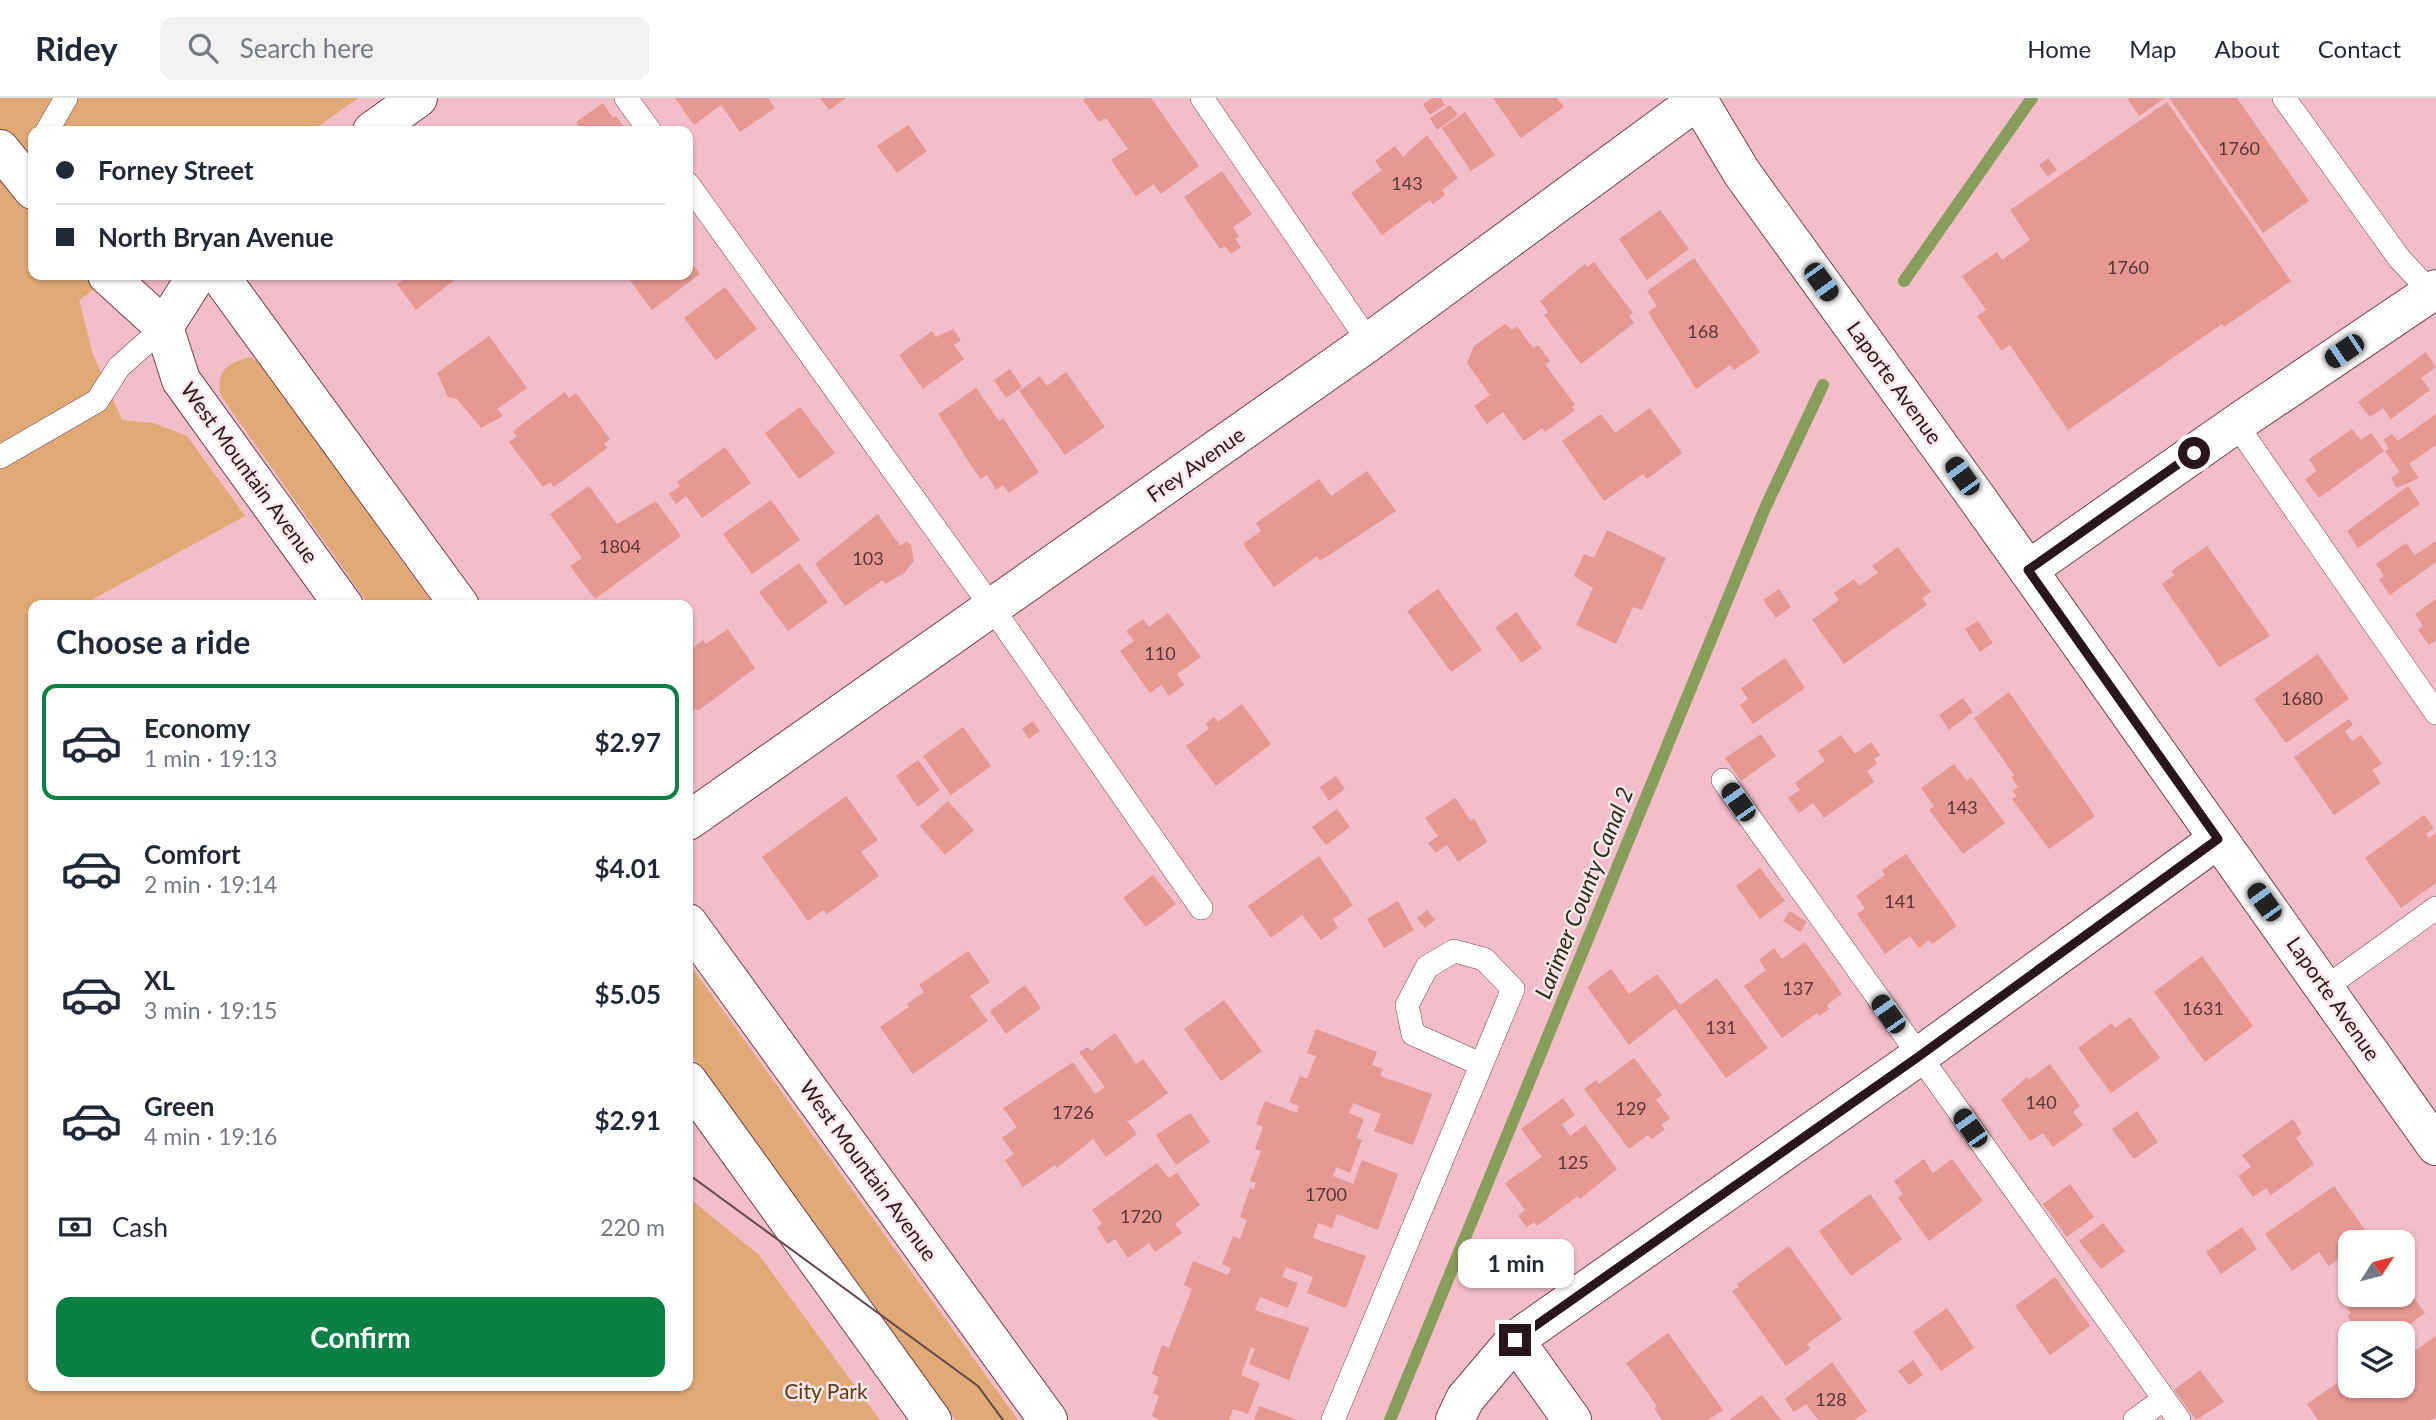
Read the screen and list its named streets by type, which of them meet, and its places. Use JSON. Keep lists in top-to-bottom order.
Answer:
{
  "streets": {
    "street": ["Laporte Avenue", "Frey Avenue", "West Mountain Avenue"]
  },
  "crossings": [
    ["Laporte Avenue", "Frey Avenue"]
  ],
  "water": ["Larimer County Canal 2"],
  "parks": ["City Park"],
  "house_numbers": [
    "1760",
    "143",
    "1760",
    "168",
    "1804",
    "103",
    "110",
    "1680",
    "143",
    "141",
    "137",
    "1631",
    "131",
    "140",
    "129",
    "1726",
    "125",
    "1700",
    "1720",
    "128"
  ],
  "north": "top right",
  "page": {
    "header": "Ridey",
    "search": "Search here",
    "nav": [
      "Home",
      "Map",
      "About",
      "Contact"
    ],
    "banner": ["Forney Street", "North Bryan Avenue"],
    "heading": "Choose a ride",
    "list": [
      {
        "name": "Economy",
        "note": "1 min · 19:13",
        "value": "$2.97"
      },
      {
        "name": "Comfort",
        "note": "2 min · 19:14",
        "value": "$4.01"
      },
      {
        "name": "XL",
        "note": "3 min · 19:15",
        "value": "$5.05"
      },
      {
        "name": "Green",
        "note": "4 min · 19:16",
        "value": "$2.91"
      }
    ],
    "pay": ["Cash", "220 m"],
    "bubble": "1 min",
    "buttons": "Confirm"
  }
}
